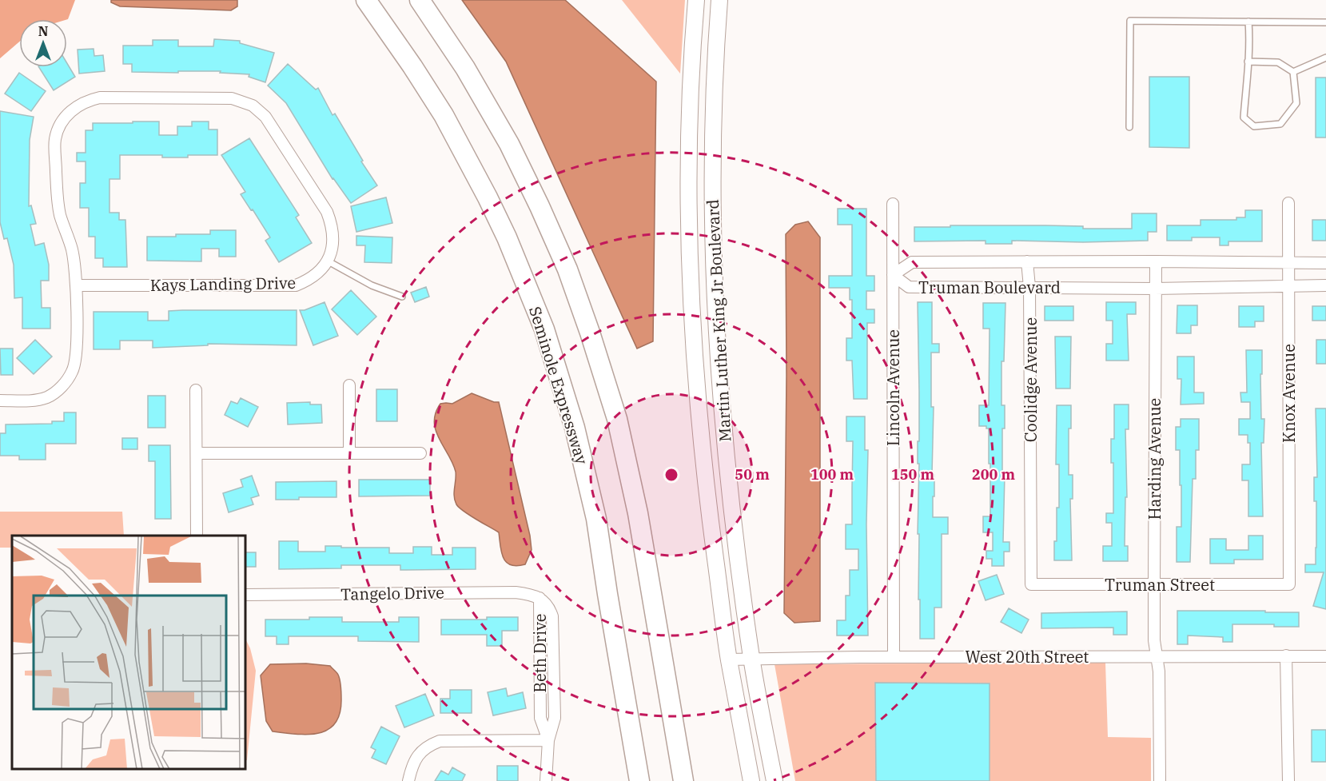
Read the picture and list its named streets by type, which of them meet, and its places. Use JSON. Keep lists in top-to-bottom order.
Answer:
{
  "streets": {
    "highway": ["Seminole Expressway"],
    "main road": ["Martin Luther King Jr Boulevard"],
    "street": [
      "Kays Landing Drive",
      "Truman Boulevard",
      "Coolidge Avenue",
      "Lincoln Avenue",
      "Knox Avenue",
      "Harding Avenue",
      "Truman Street",
      "Tangelo Drive",
      "Beth Drive",
      "West 20th Street"
    ]
  },
  "crossings": [
    ["Truman Boulevard", "Coolidge Avenue"],
    ["Truman Boulevard", "Lincoln Avenue"],
    ["Truman Boulevard", "Knox Avenue"],
    ["Truman Boulevard", "Harding Avenue"],
    ["Martin Luther King Jr Boulevard", "West 20th Street"],
    ["Coolidge Avenue", "Truman Street"],
    ["Lincoln Avenue", "West 20th Street"],
    ["Knox Avenue", "Truman Street"],
    ["Harding Avenue", "Truman Street"],
    ["Harding Avenue", "West 20th Street"],
    ["Tangelo Drive", "Beth Drive"]
  ],
  "north": "top",
  "rings": [
    "50 m",
    "100 m",
    "150 m",
    "200 m"
  ]
}
